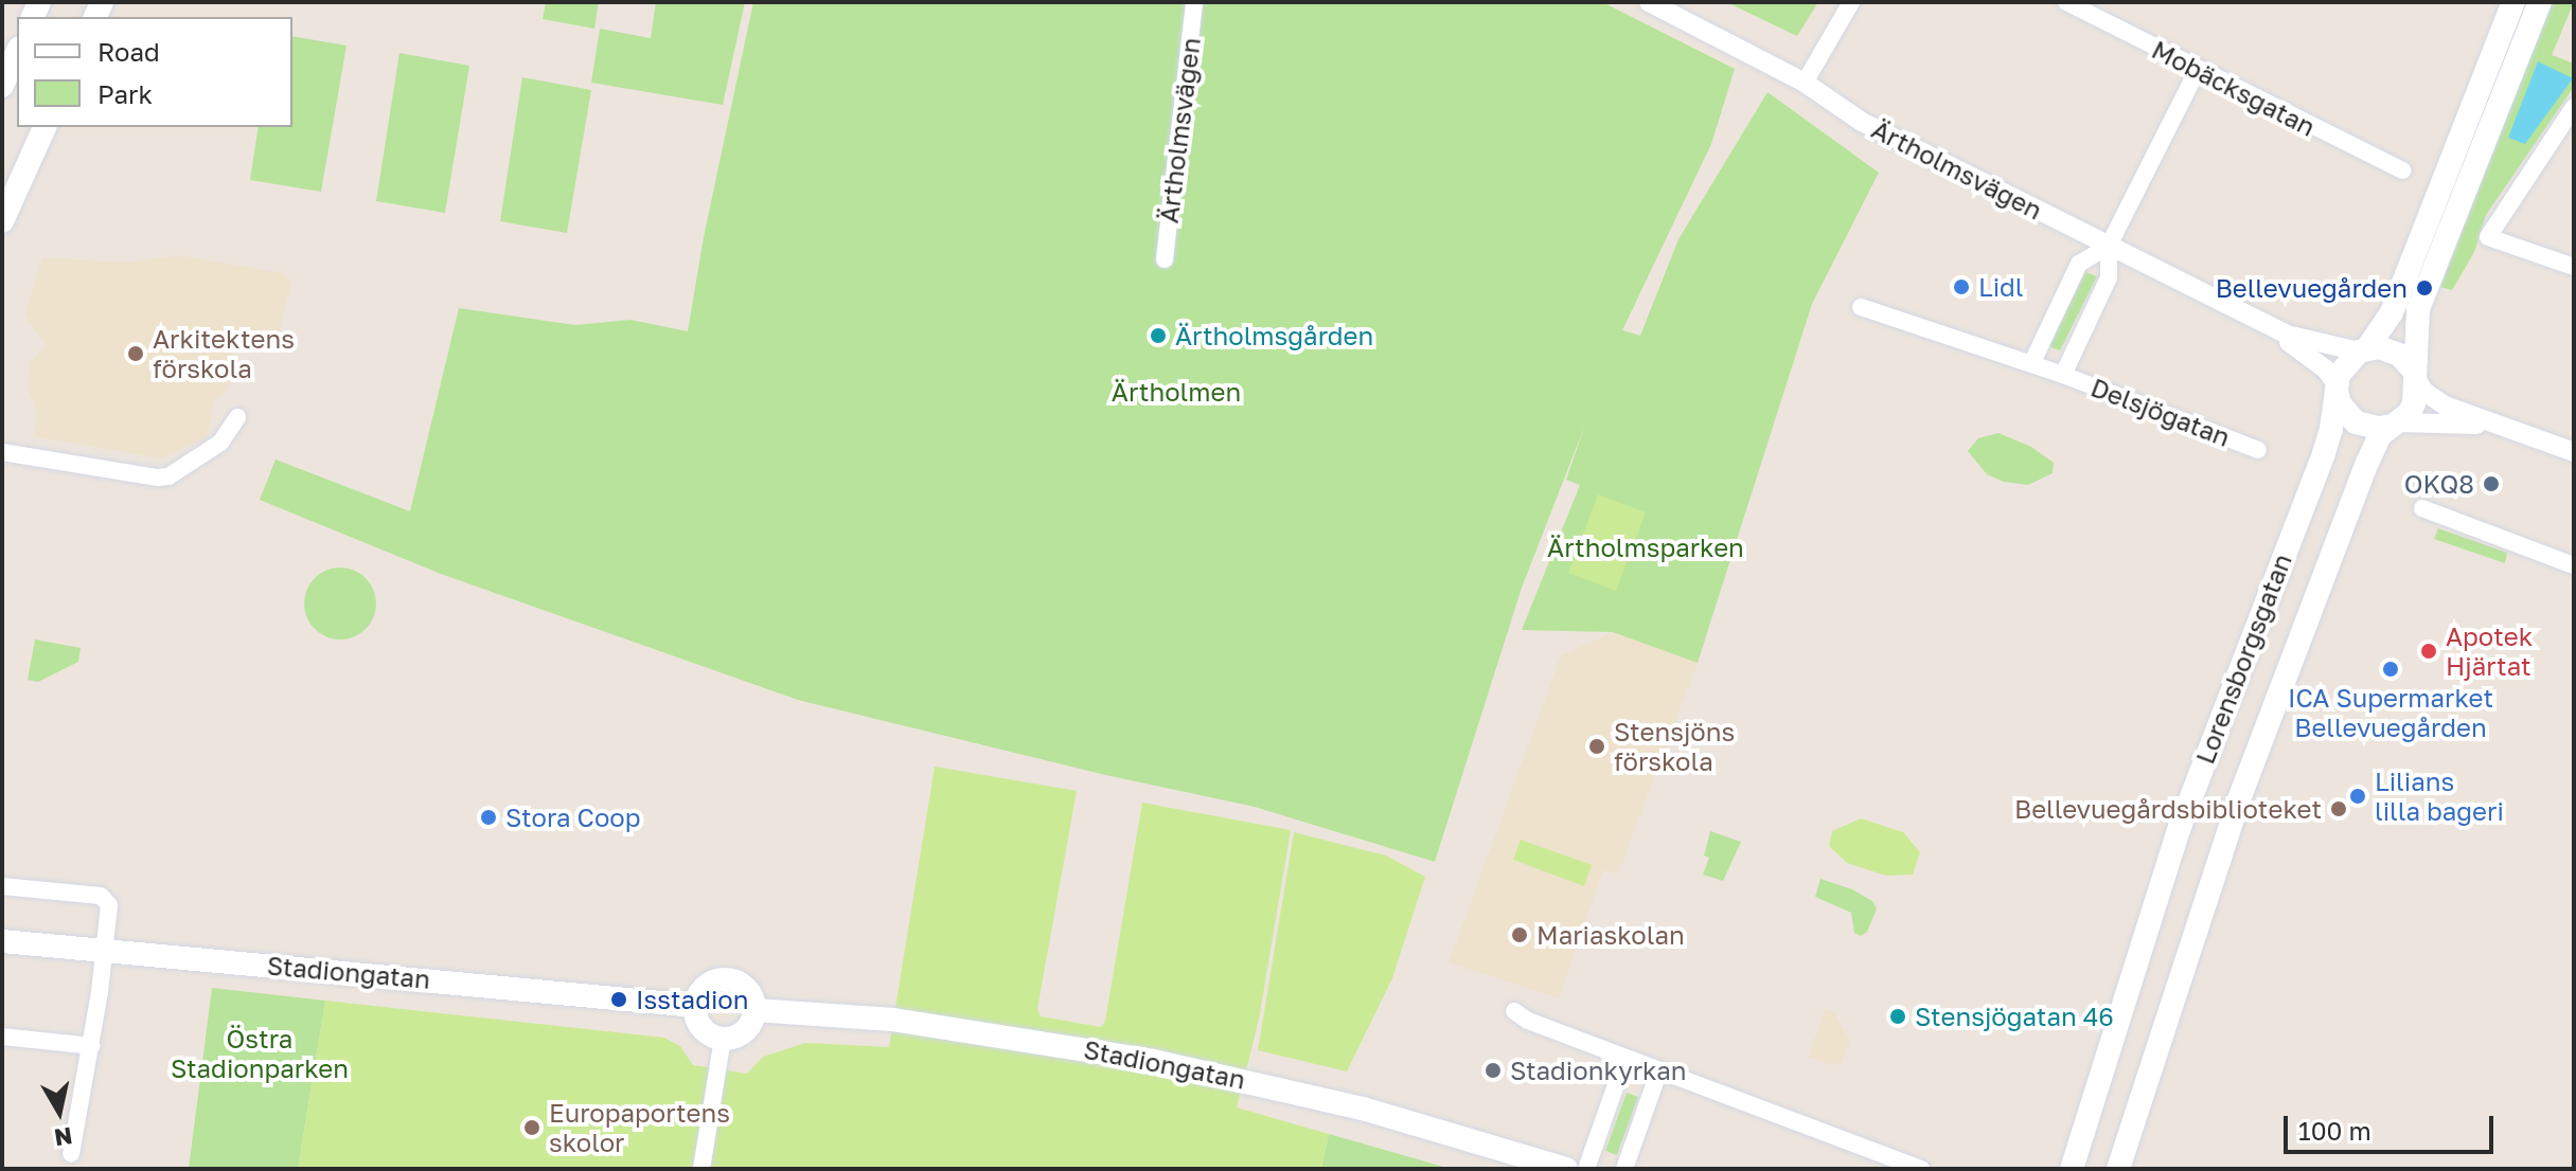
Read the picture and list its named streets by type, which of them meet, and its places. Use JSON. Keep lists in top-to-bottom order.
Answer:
{
  "streets": {
    "main road": ["Lorensborgsgatan", "Stadiongatan"],
    "street": ["Mobäcksgatan", "Ärtholmsvägen", "Delsjögatan"]
  },
  "crossings": [
    ["Ärtholmsvägen", "Delsjögatan"],
    ["Ärtholmsvägen", "Lorensborgsgatan"]
  ],
  "parks": ["Ärtholmen", "Ärtholmsparken", "Östra Stadionparken"],
  "places": [
    "Lidl",
    "Bellevuegården",
    "Ärtholmsgården",
    "Arkitektens förskola",
    "OKQ8",
    "Apotek Hjärtat",
    "ICA Supermarket Bellevuegården",
    "Stensjöns förskola",
    "Lilians lilla bageri",
    "Bellevuegårdsbiblioteket",
    "Stora Coop",
    "Mariaskolan",
    "Isstadion",
    "Stensjögatan 46",
    "Stadionkyrkan",
    "Europaportens skolor"
  ],
  "legend": ["Road", "Park"],
  "scale_bar": "100 m",
  "north": "bottom"
}
